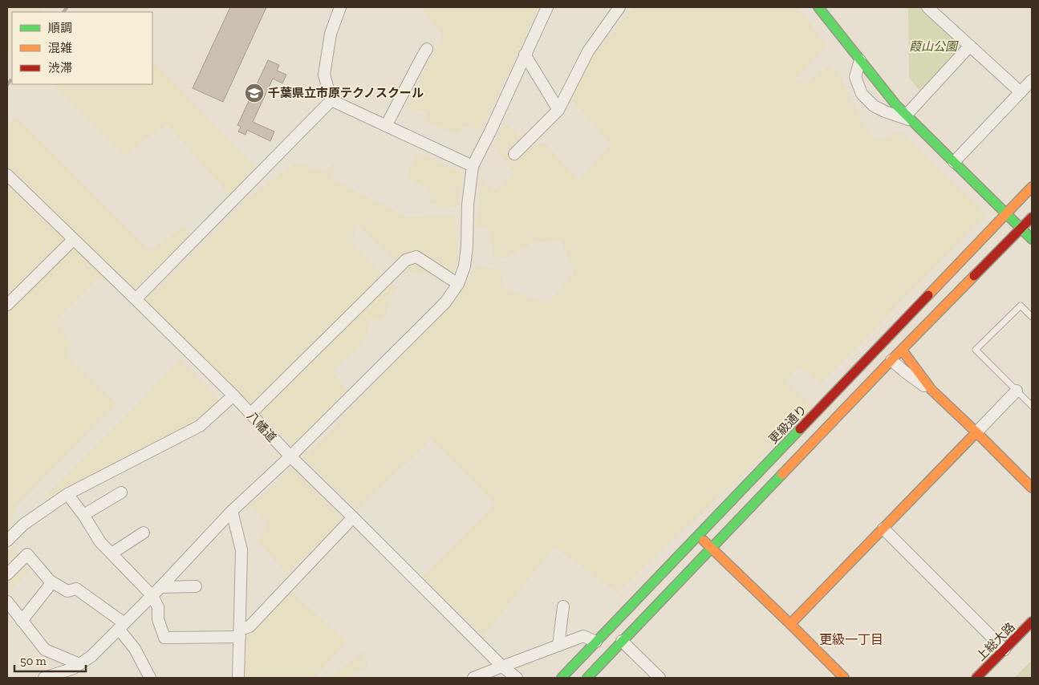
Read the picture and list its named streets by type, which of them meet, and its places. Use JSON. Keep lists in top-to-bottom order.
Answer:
{
  "streets": {
    "street": ["更級通り", "八幡道", "上総大路"]
  },
  "districts": ["更級一丁目"],
  "parks": ["葭山公園"],
  "places": {
    "school or university": ["千葉県立市原テクノスクール"]
  },
  "legend": ["順調", "混雑", "渋滞"],
  "scale_bar": "50 m"
}
